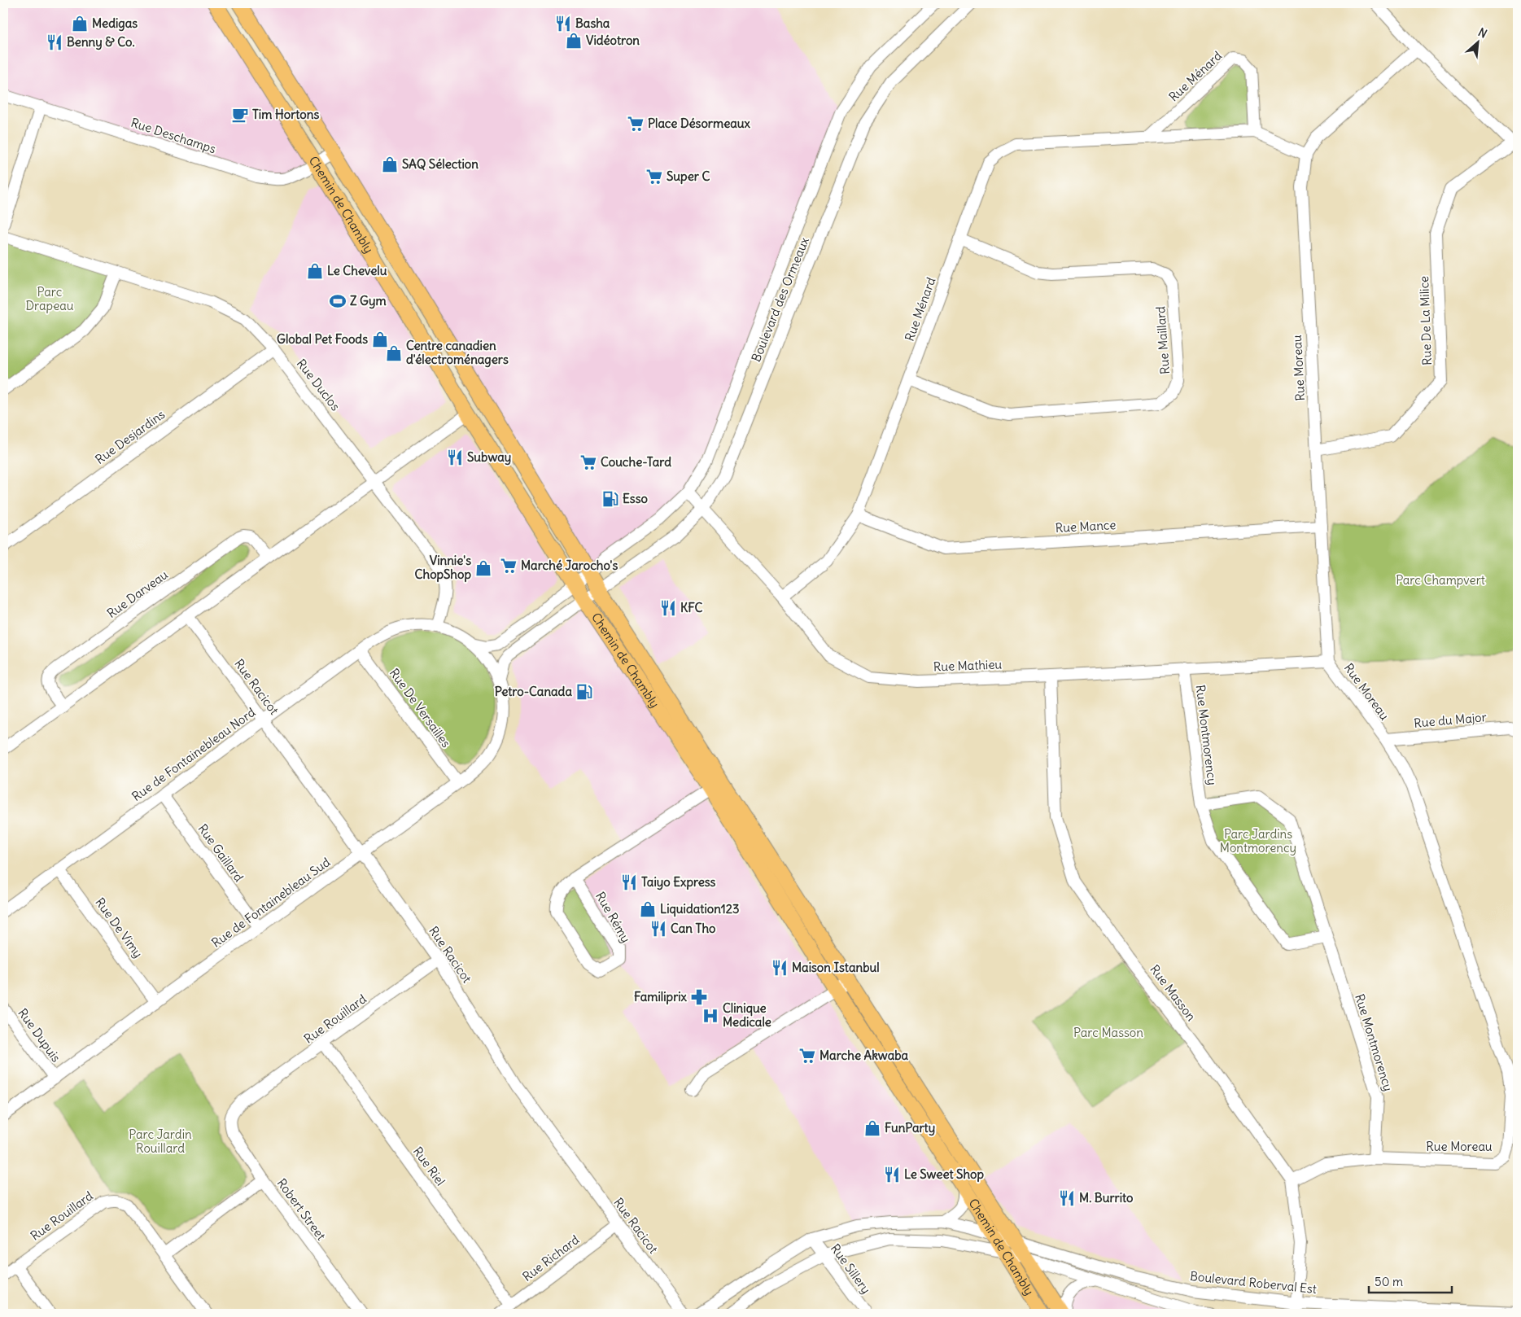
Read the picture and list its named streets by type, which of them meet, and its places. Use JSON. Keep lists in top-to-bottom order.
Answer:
{
  "streets": {
    "main road": ["Chemin de Chambly"],
    "street": [
      "Rue Ménard",
      "Rue Deschamps",
      "Boulevard des Ormeaux",
      "Rue De La Milice",
      "Rue Maillard",
      "Rue Moreau",
      "Rue Duclos",
      "Rue Desjardins",
      "Rue Mance",
      "Rue Darveau",
      "Rue Mathieu",
      "Rue Racicot",
      "Rue De Versailles",
      "Rue du Major",
      "Rue Montmorency",
      "Rue de Fontainebleau Nord",
      "Rue Gaillard",
      "Rue de Fontainebleau Sud",
      "Rue Rémy",
      "Rue De Vimy",
      "Rue Masson",
      "Rue Rouillard",
      "Rue Dupuis",
      "Rue Riel",
      "Robert Street",
      "Rue Richard",
      "Rue Sillery",
      "Boulevard Roberval Est"
    ]
  },
  "crossings": [
    ["Rue Ménard", "Rue Maillard"],
    ["Rue Ménard", "Rue Moreau"],
    ["Rue Ménard", "Rue Mance"],
    ["Rue Ménard", "Rue Mathieu"],
    ["Rue Deschamps", "Chemin de Chambly"],
    ["Chemin de Chambly", "Boulevard des Ormeaux"],
    ["Chemin de Chambly", "Rue Rémy"],
    ["Chemin de Chambly", "Boulevard Roberval Est"],
    ["Boulevard des Ormeaux", "Rue Mathieu"],
    ["Boulevard des Ormeaux", "Rue de Fontainebleau Nord"],
    ["Boulevard des Ormeaux", "Rue de Fontainebleau Sud"],
    ["Rue De La Milice", "Rue Moreau"],
    ["Rue Moreau", "Rue Mance"],
    ["Rue Moreau", "Rue Mathieu"],
    ["Rue Moreau", "Rue du Major"],
    ["Rue Moreau", "Rue Montmorency"],
    ["Rue Moreau", "Rue Masson"],
    ["Rue Duclos", "Rue Desjardins"],
    ["Rue Duclos", "Rue de Fontainebleau Nord"],
    ["Rue Mathieu", "Rue Montmorency"],
    ["Rue Mathieu", "Rue Masson"],
    ["Rue Racicot", "Rue de Fontainebleau Nord"],
    ["Rue Racicot", "Rue de Fontainebleau Sud"],
    ["Rue Racicot", "Rue Rouillard"],
    ["Rue Racicot", "Rue Richard"],
    ["Rue De Versailles", "Rue de Fontainebleau Nord"],
    ["Rue De Versailles", "Rue de Fontainebleau Sud"],
    ["Rue de Fontainebleau Nord", "Rue Gaillard"],
    ["Rue de Fontainebleau Nord", "Rue De Vimy"],
    ["Rue Gaillard", "Rue de Fontainebleau Sud"],
    ["Rue de Fontainebleau Sud", "Rue De Vimy"],
    ["Rue de Fontainebleau Sud", "Rue Dupuis"],
    ["Rue Masson", "Boulevard Roberval Est"],
    ["Rue Rouillard", "Rue Riel"],
    ["Rue Rouillard", "Robert Street"],
    ["Rue Riel", "Rue Richard"],
    ["Rue Sillery", "Boulevard Roberval Est"]
  ],
  "parks": [
    "Parc Drapeau",
    "Parc Champvert",
    "Parc Jardins Montmorency",
    "Parc Masson",
    "Parc Jardin Rouillard"
  ],
  "places": {
    "shop": [
      "Medigas",
      "Vidéotron",
      "SAQ Sélection",
      "Le Chevelu",
      "Global Pet Foods",
      "Centre canadien d'électroménagers",
      "Vinnie's ChopShop",
      "Liquidation123",
      "FunParty"
    ],
    "restaurant": [
      "Basha",
      "Benny & Co.",
      "Subway",
      "KFC",
      "Taiyo Express",
      "Can Tho",
      "Maison Istanbul",
      "Le Sweet Shop",
      "M. Burrito"
    ],
    "cafe": ["Tim Hortons"],
    "supermarket": [
      "Place Désormeaux",
      "Super C",
      "Couche-Tard",
      "Marché Jarocho's",
      "Marche Akwaba"
    ],
    "sports": ["Z Gym"],
    "fuel station": ["Esso", "Petro-Canada"],
    "pharmacy": ["Familiprix"],
    "hospital": ["Clinique Medicale"]
  },
  "scale_bar": "50 m",
  "north": "top right"
}
